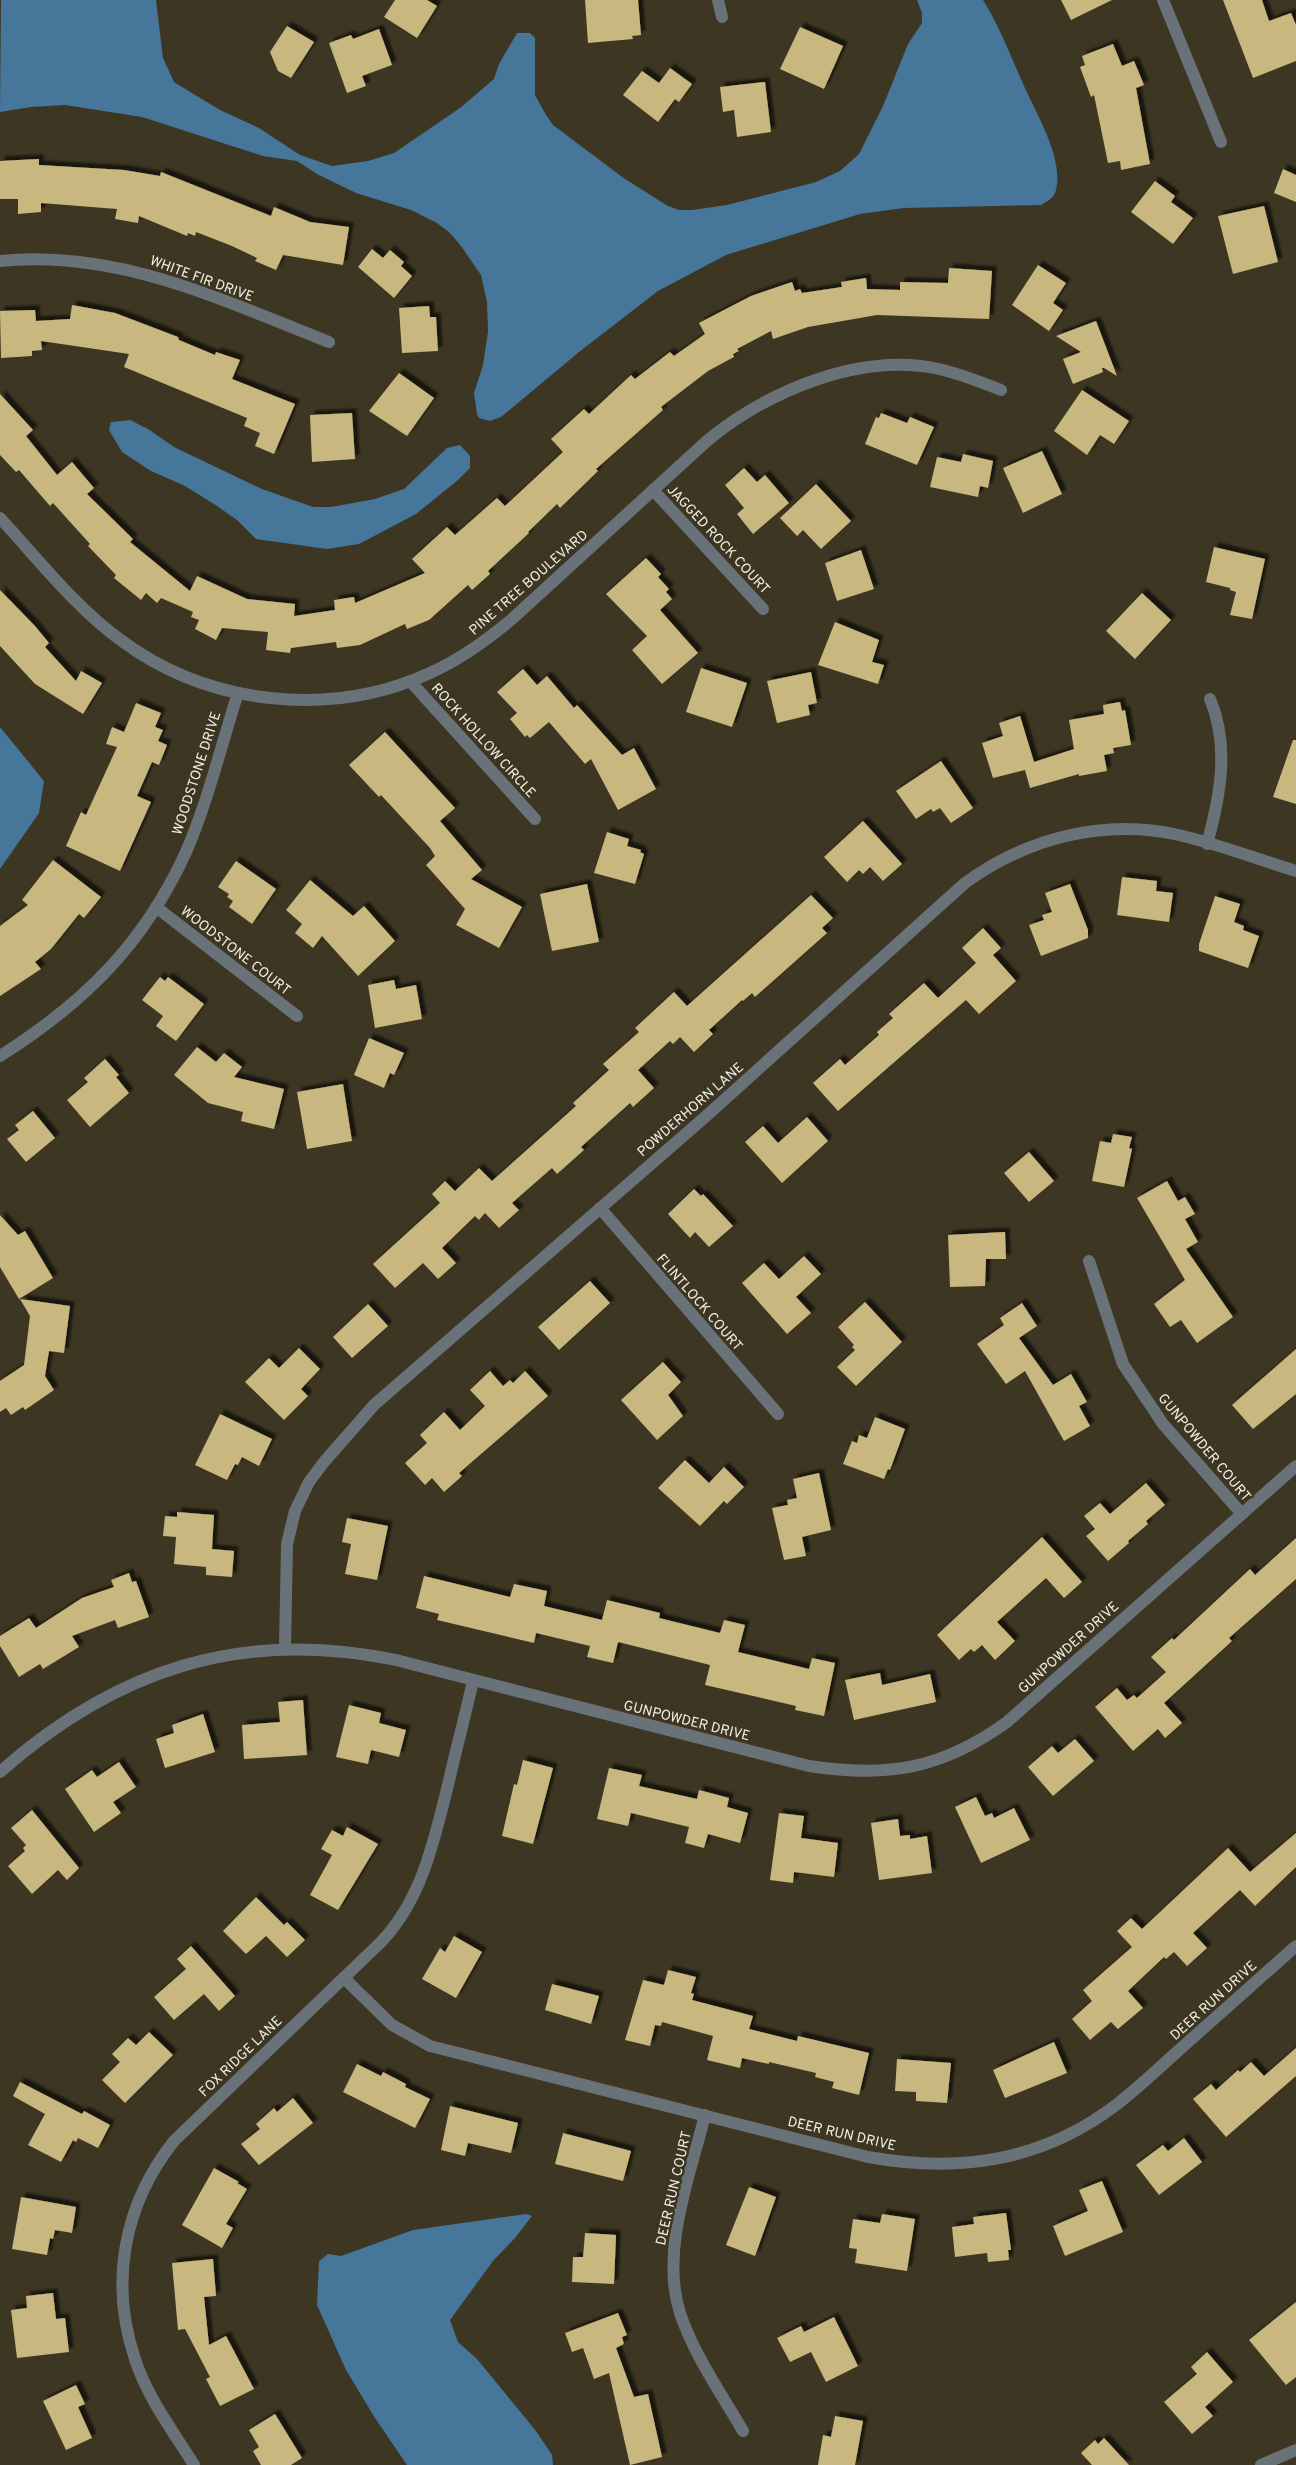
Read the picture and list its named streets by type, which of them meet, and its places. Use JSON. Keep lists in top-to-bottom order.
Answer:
{
  "streets": {
    "street": [
      "WHITE FIR DRIVE",
      "JAGGED ROCK COURT",
      "PINE TREE BOULEVARD",
      "ROCK HOLLOW CIRCLE",
      "WOODSTONE DRIVE",
      "WOODSTONE COURT",
      "POWDERHORN LANE",
      "FLINTLOCK COURT",
      "GUNPOWDER COURT",
      "GUNPOWDER DRIVE",
      "DEER RUN DRIVE",
      "FOX RIDGE LANE",
      "DEER RUN COURT"
    ]
  },
  "crossings": [
    ["JAGGED ROCK COURT", "PINE TREE BOULEVARD"],
    ["PINE TREE BOULEVARD", "ROCK HOLLOW CIRCLE"],
    ["PINE TREE BOULEVARD", "WOODSTONE DRIVE"],
    ["WOODSTONE DRIVE", "WOODSTONE COURT"],
    ["POWDERHORN LANE", "FLINTLOCK COURT"],
    ["POWDERHORN LANE", "GUNPOWDER DRIVE"],
    ["GUNPOWDER COURT", "GUNPOWDER DRIVE"],
    ["GUNPOWDER DRIVE", "FOX RIDGE LANE"],
    ["DEER RUN DRIVE", "FOX RIDGE LANE"],
    ["DEER RUN DRIVE", "DEER RUN COURT"]
  ]
}
